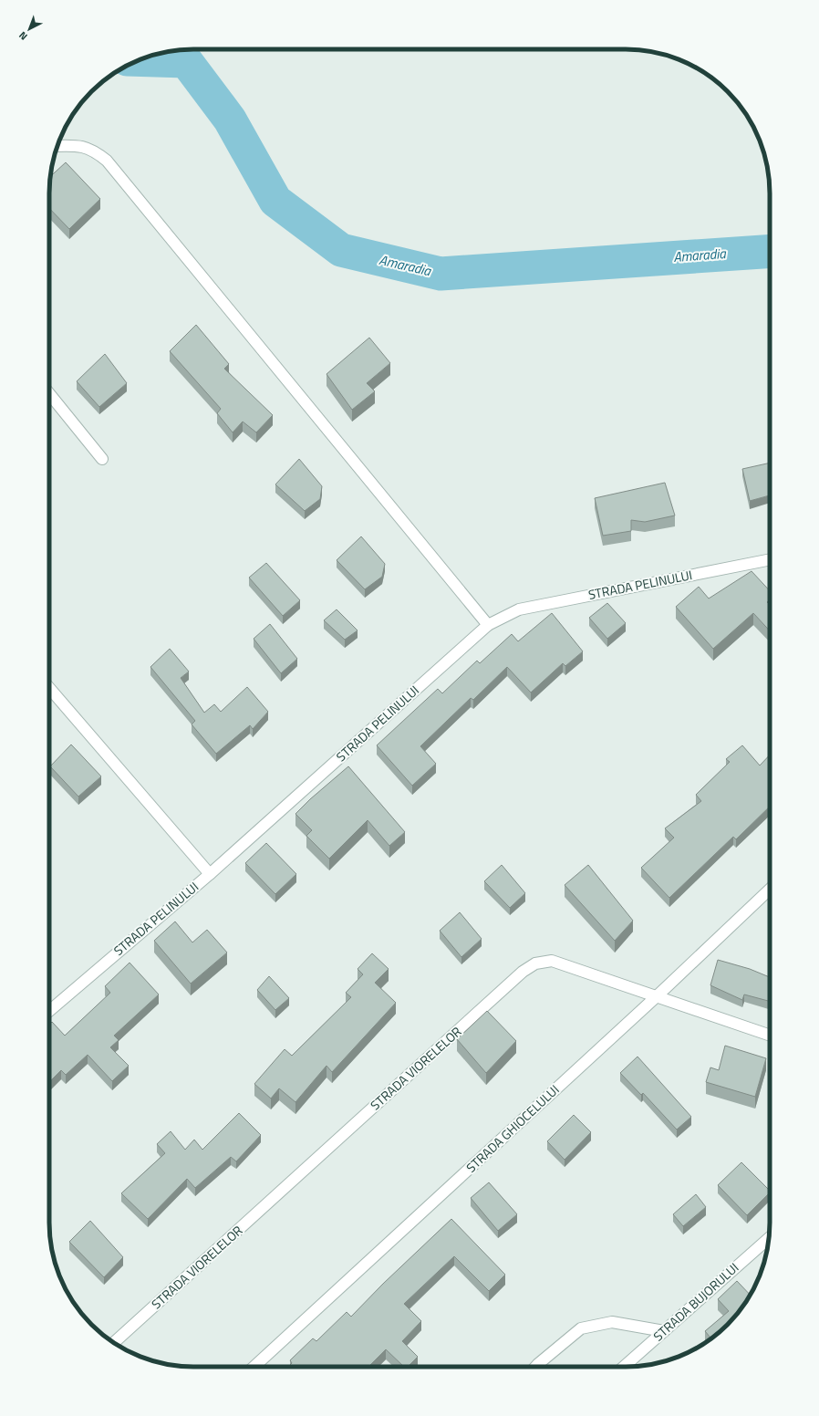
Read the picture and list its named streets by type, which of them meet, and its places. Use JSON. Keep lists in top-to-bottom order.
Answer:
{
  "streets": {
    "street": [
      "STRADA PELINULUI",
      "STRADA VIORELELOR",
      "STRADA GHIOCELULUI",
      "STRADA BUJORULUI"
    ]
  },
  "crossings": [
    ["STRADA VIORELELOR", "STRADA GHIOCELULUI"]
  ],
  "water": ["Amaradia"],
  "north": "bottom left"
}
